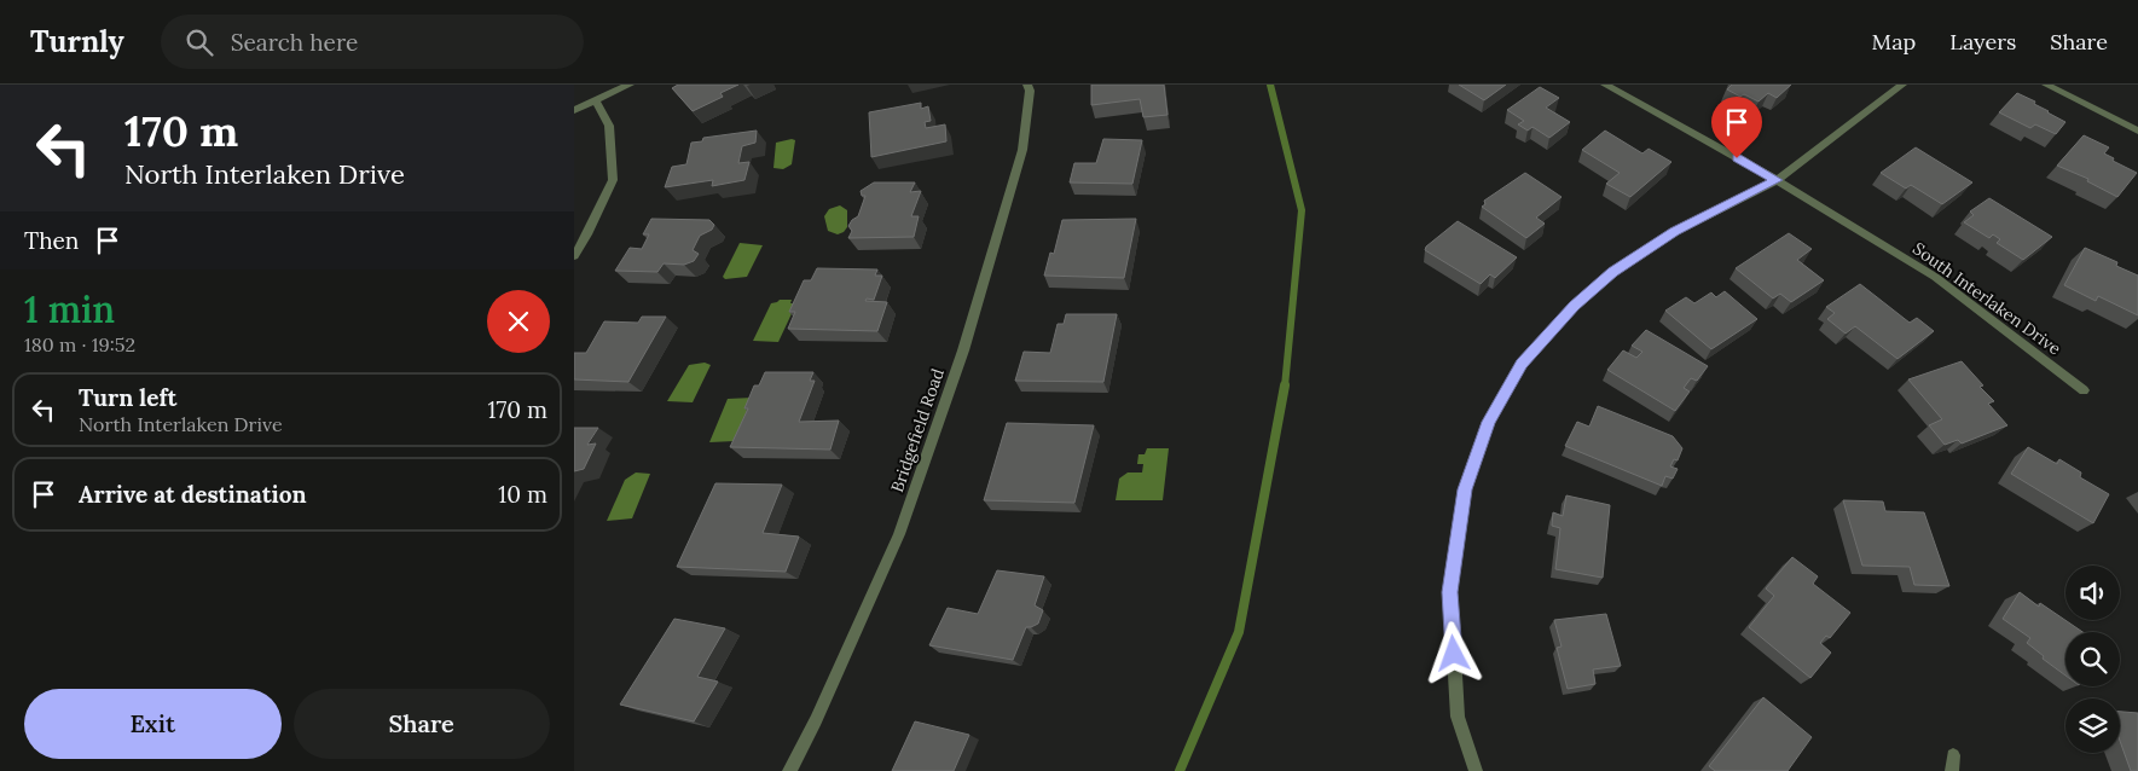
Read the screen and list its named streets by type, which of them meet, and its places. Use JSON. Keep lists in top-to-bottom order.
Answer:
{
  "streets": {
    "street": ["South Interlaken Drive", "Bridgefield Road"]
  },
  "page": {
    "header": "Turnly",
    "search": "Search here",
    "nav": ["Map", "Layers", "Share"],
    "turn": ["170 m", "North Interlaken Drive"],
    "then": "Then",
    "heading": ["1 min", "180 m · 19:52"],
    "list": [
      {
        "name": "Turn left",
        "note": "North Interlaken Drive",
        "value": "170 m"
      },
      {
        "name": "Arrive at destination",
        "value": "10 m"
      }
    ],
    "buttons": ["Exit", "Share"]
  }
}
